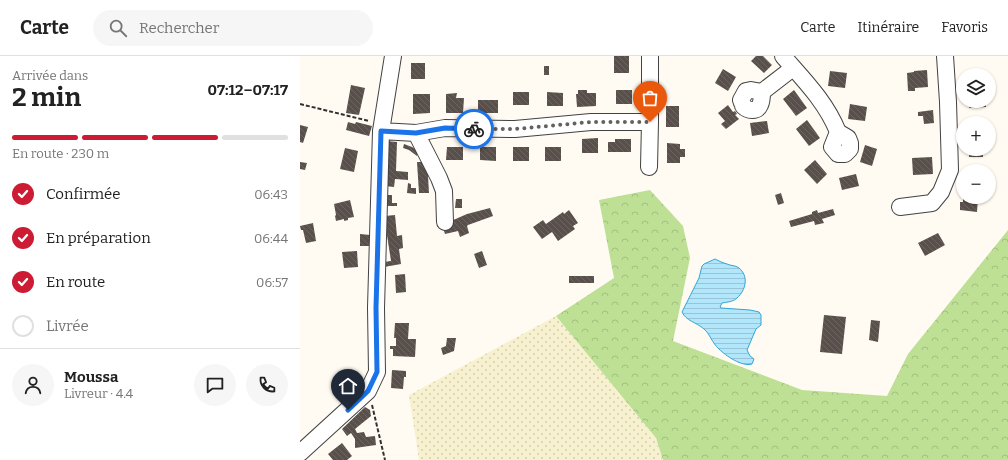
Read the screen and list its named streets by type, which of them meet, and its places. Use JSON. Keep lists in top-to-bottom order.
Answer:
{
  "page": {
    "header": "Carte",
    "search": "Rechercher",
    "nav": ["Carte", "Itinéraire", "Favoris"],
    "heading": ["2 min", "Arrivée dans", "07:12–07:17"],
    "panel": ["Moussa", "Livreur · 4.4"],
    "map_buttons": ["+", "−"],
    "bar": "En route · 230 m",
    "list": [
      ["Confirmée", "06:43"],
      ["En préparation", "06:44"],
      ["En route", "06:57"],
      "Livrée"
    ]
  }
}
